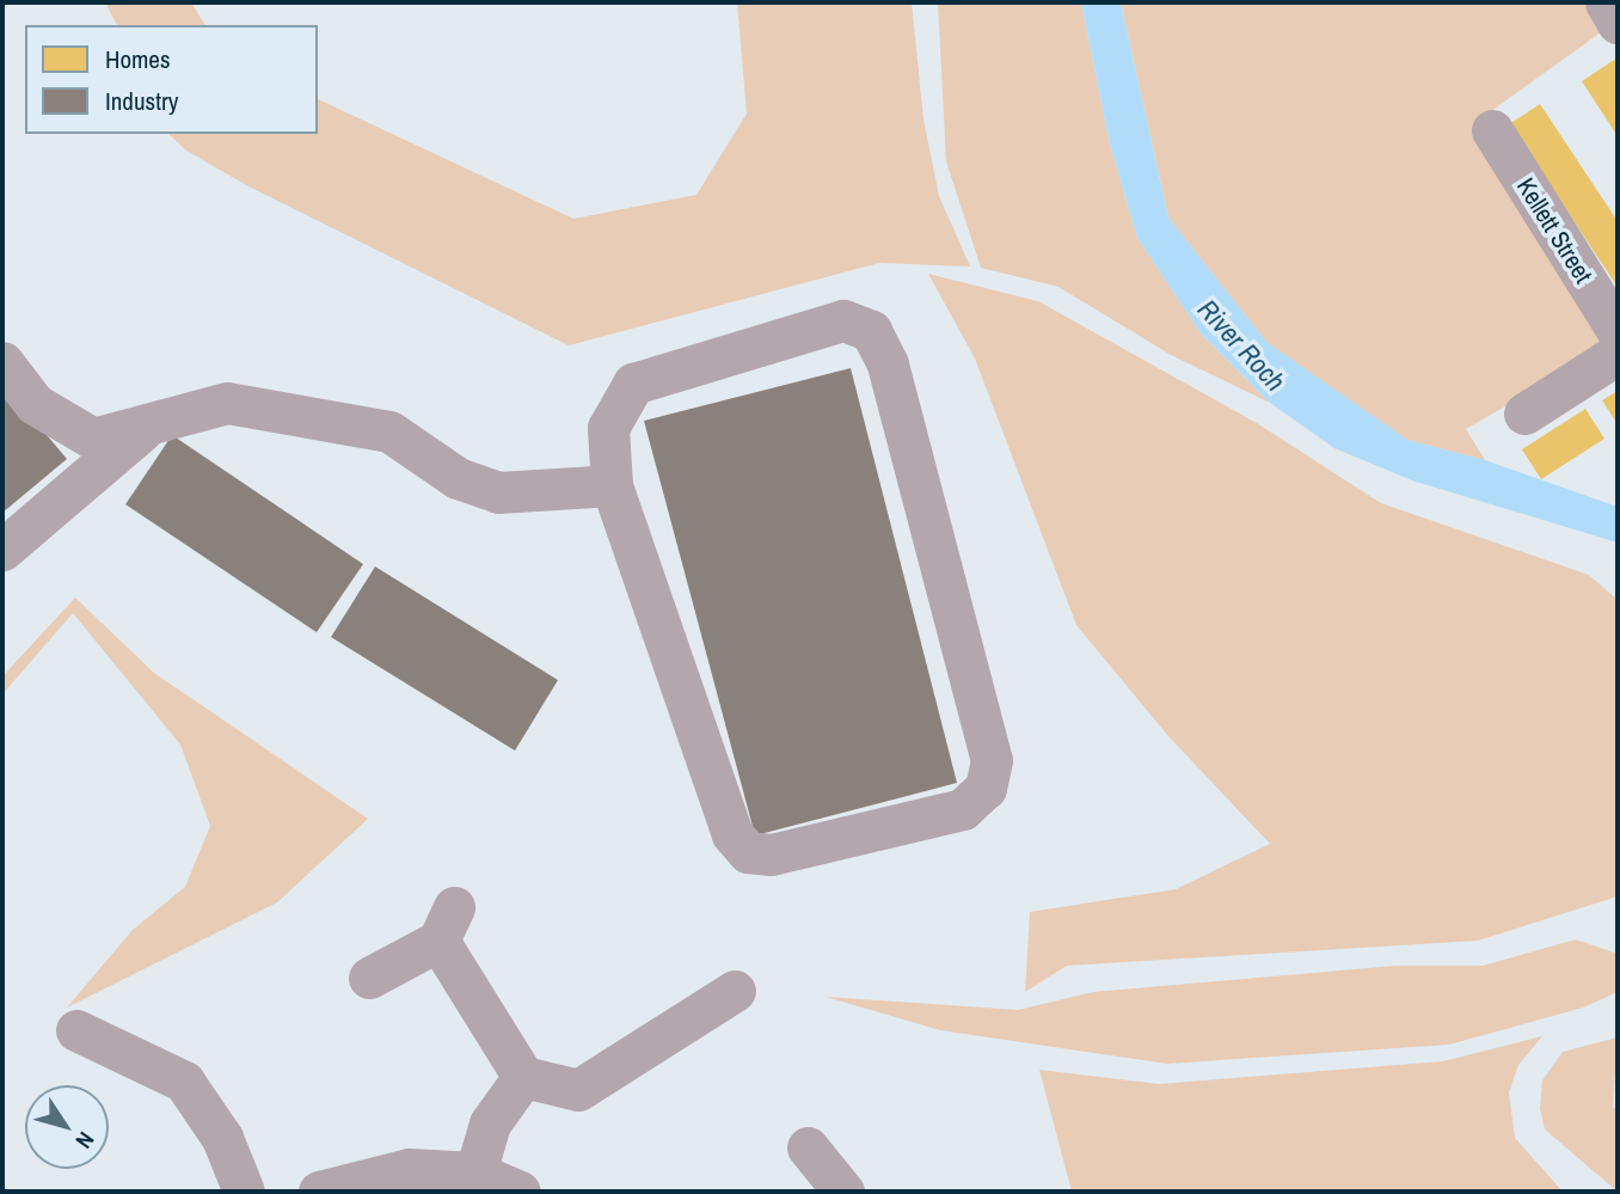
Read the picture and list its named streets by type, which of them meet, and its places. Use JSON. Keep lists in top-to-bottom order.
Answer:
{
  "streets": {
    "street": ["Kellett Street"]
  },
  "water": ["River Roch"],
  "legend": ["Homes", "Industry"],
  "north": "bottom right"
}
